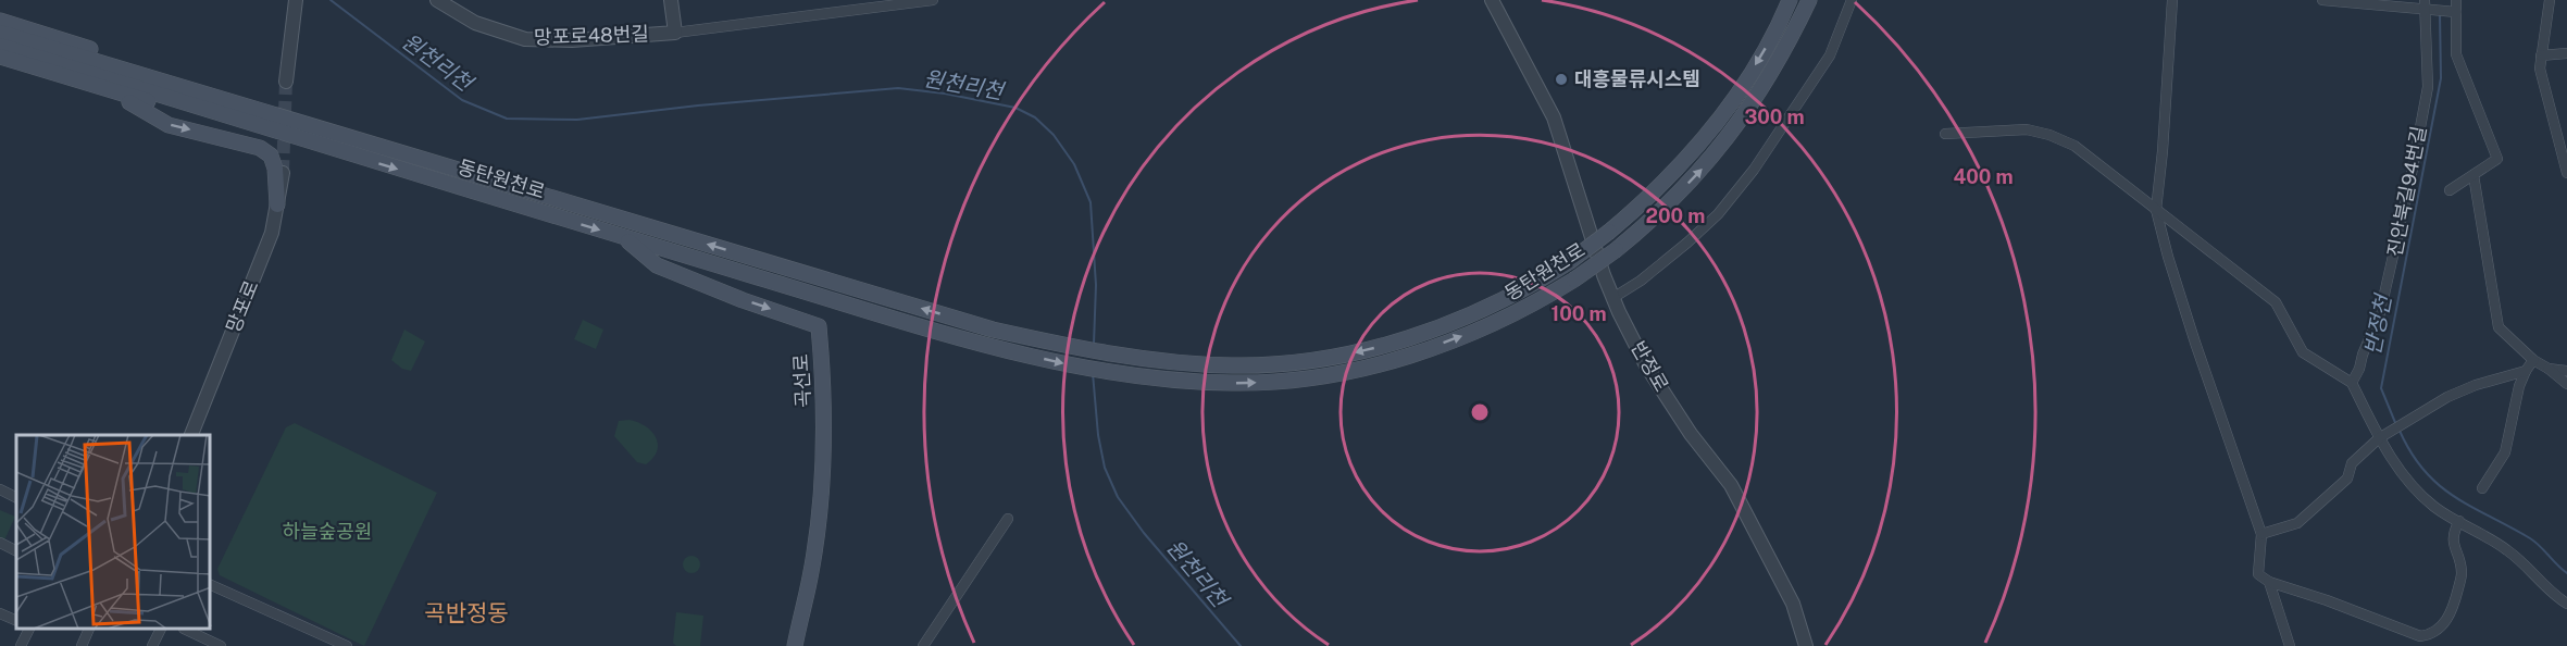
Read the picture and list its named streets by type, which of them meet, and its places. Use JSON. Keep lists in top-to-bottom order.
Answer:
{
  "streets": {
    "main road": ["동탄원천로", "곡선로"],
    "street": [
      "망포로48번길",
      "진안북길94번길",
      "망포로",
      "반정로"
    ]
  },
  "crossings": [
    ["동탄원천로", "곡선로"]
  ],
  "one_way": ["곡선로"],
  "districts": ["곡반정동"],
  "water": ["원천리천", "반정천"],
  "parks": ["하늘숲공원"],
  "places": ["대흥물류시스템"],
  "rings": [
    "300 m",
    "400 m",
    "200 m",
    "100 m"
  ]
}
